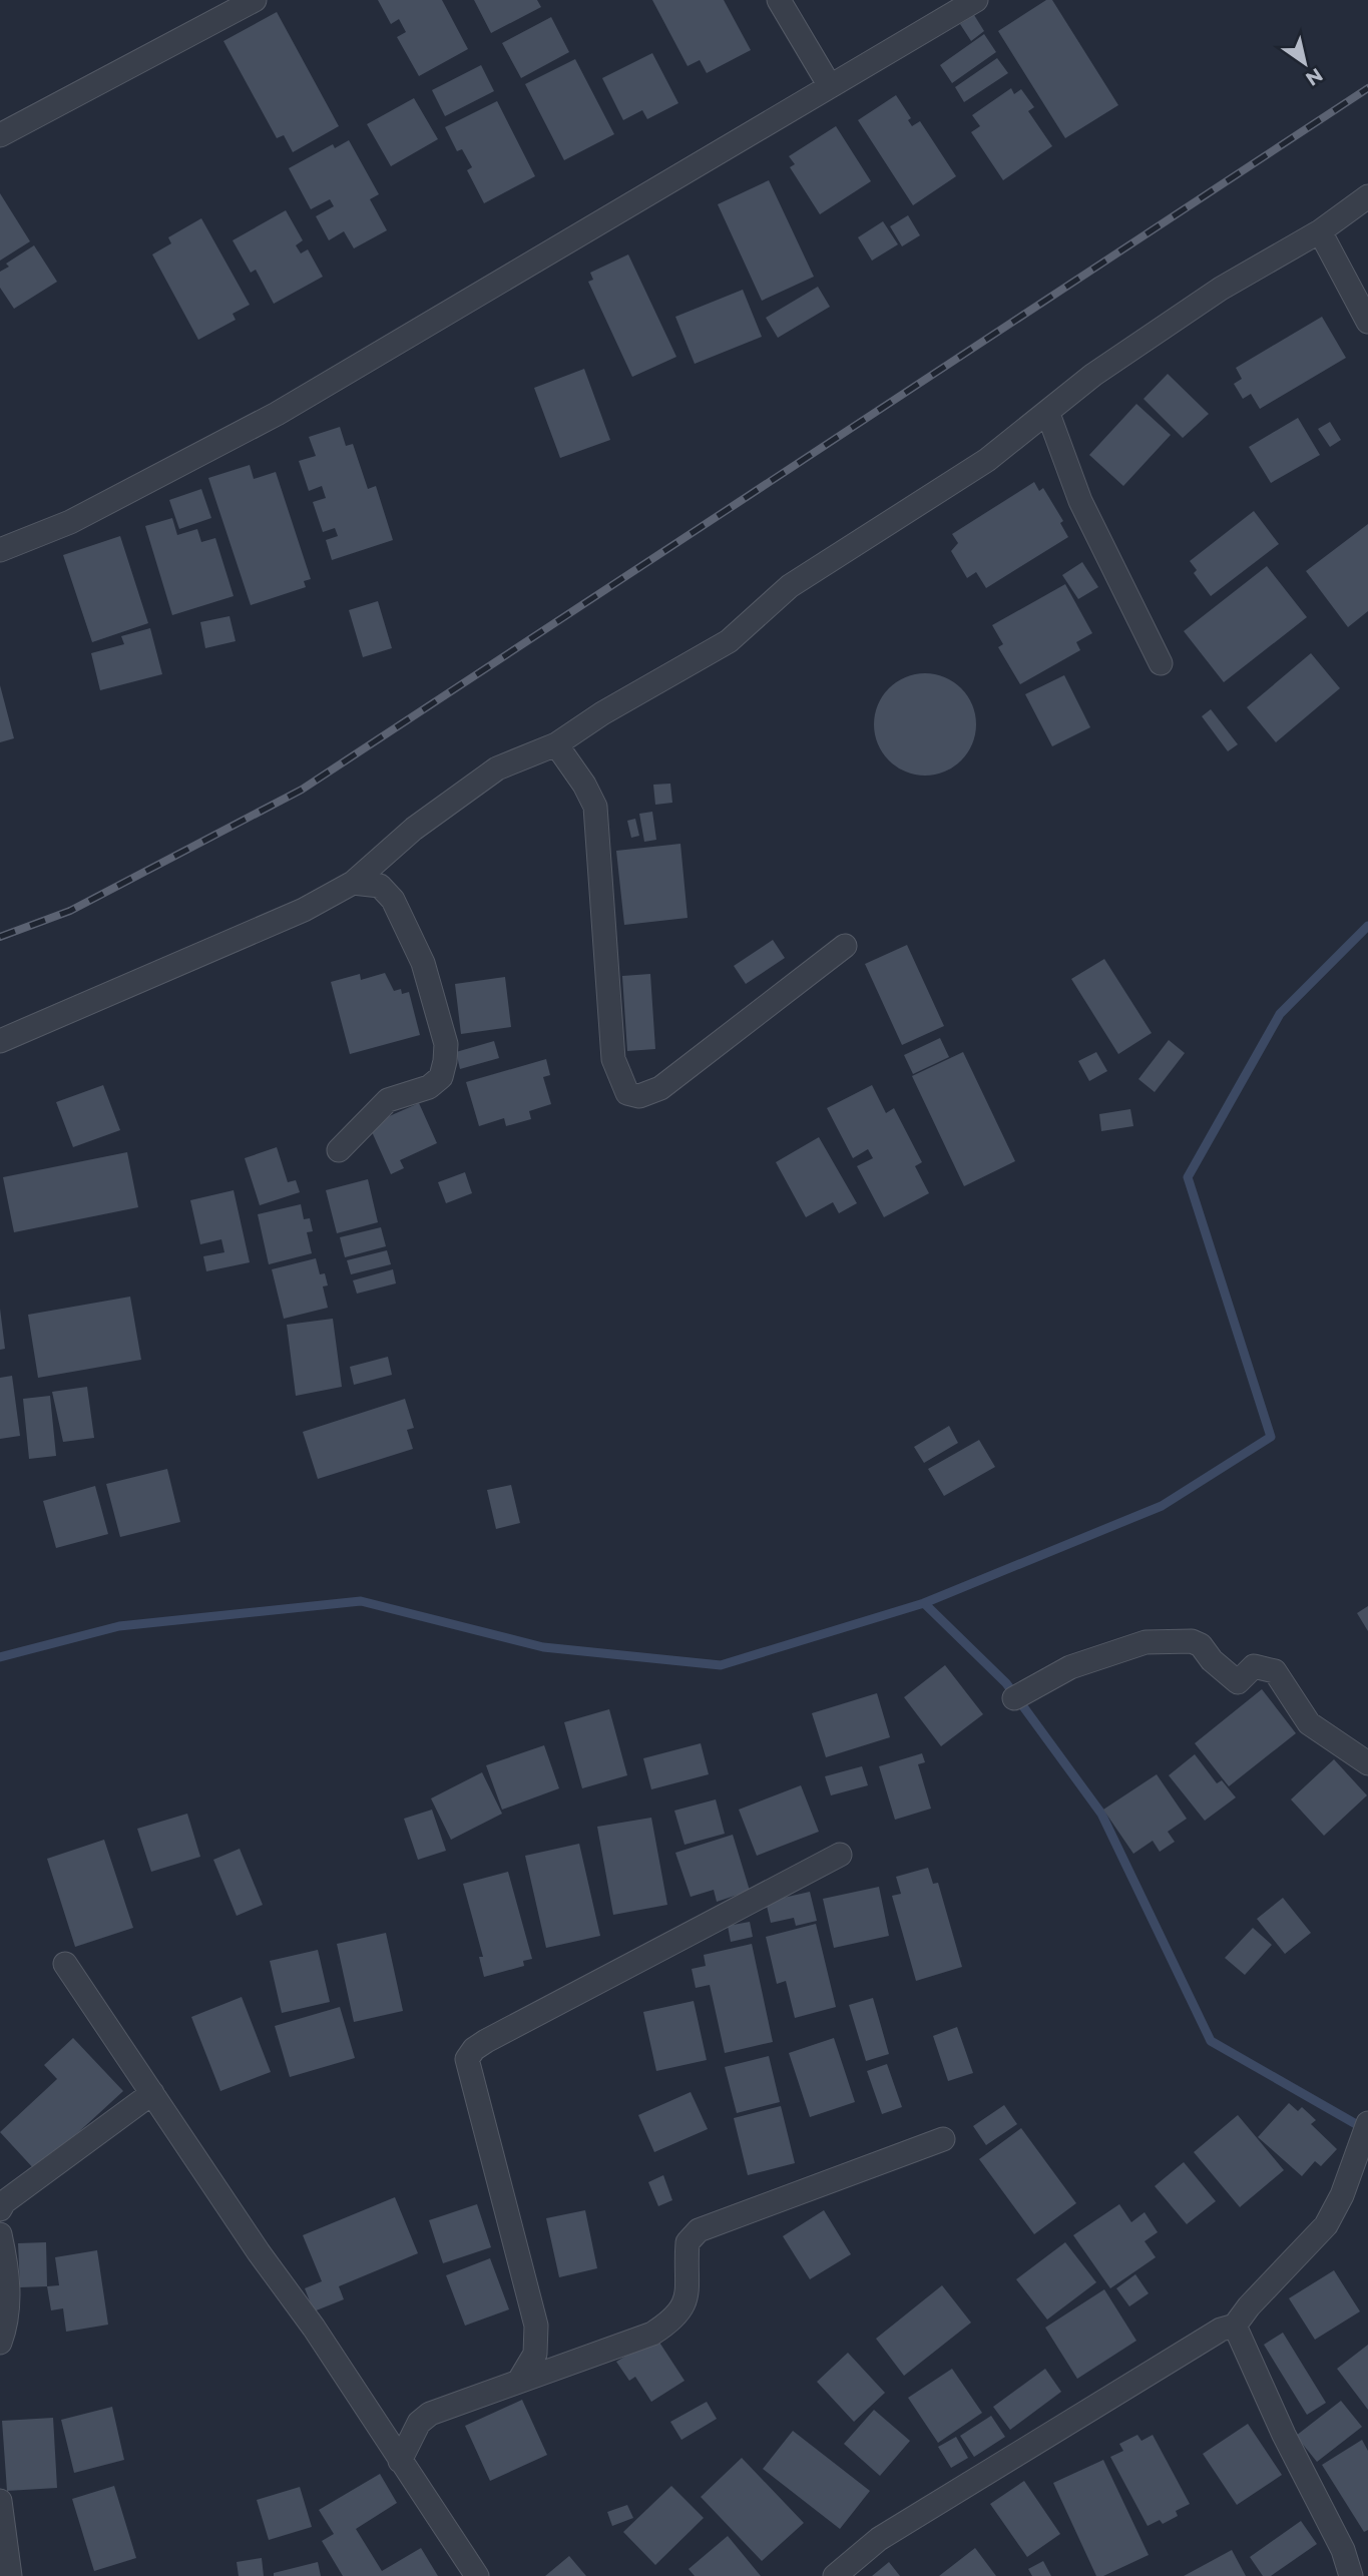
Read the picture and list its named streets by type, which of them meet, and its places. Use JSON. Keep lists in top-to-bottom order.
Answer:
{
  "north": "bottom right"
}
